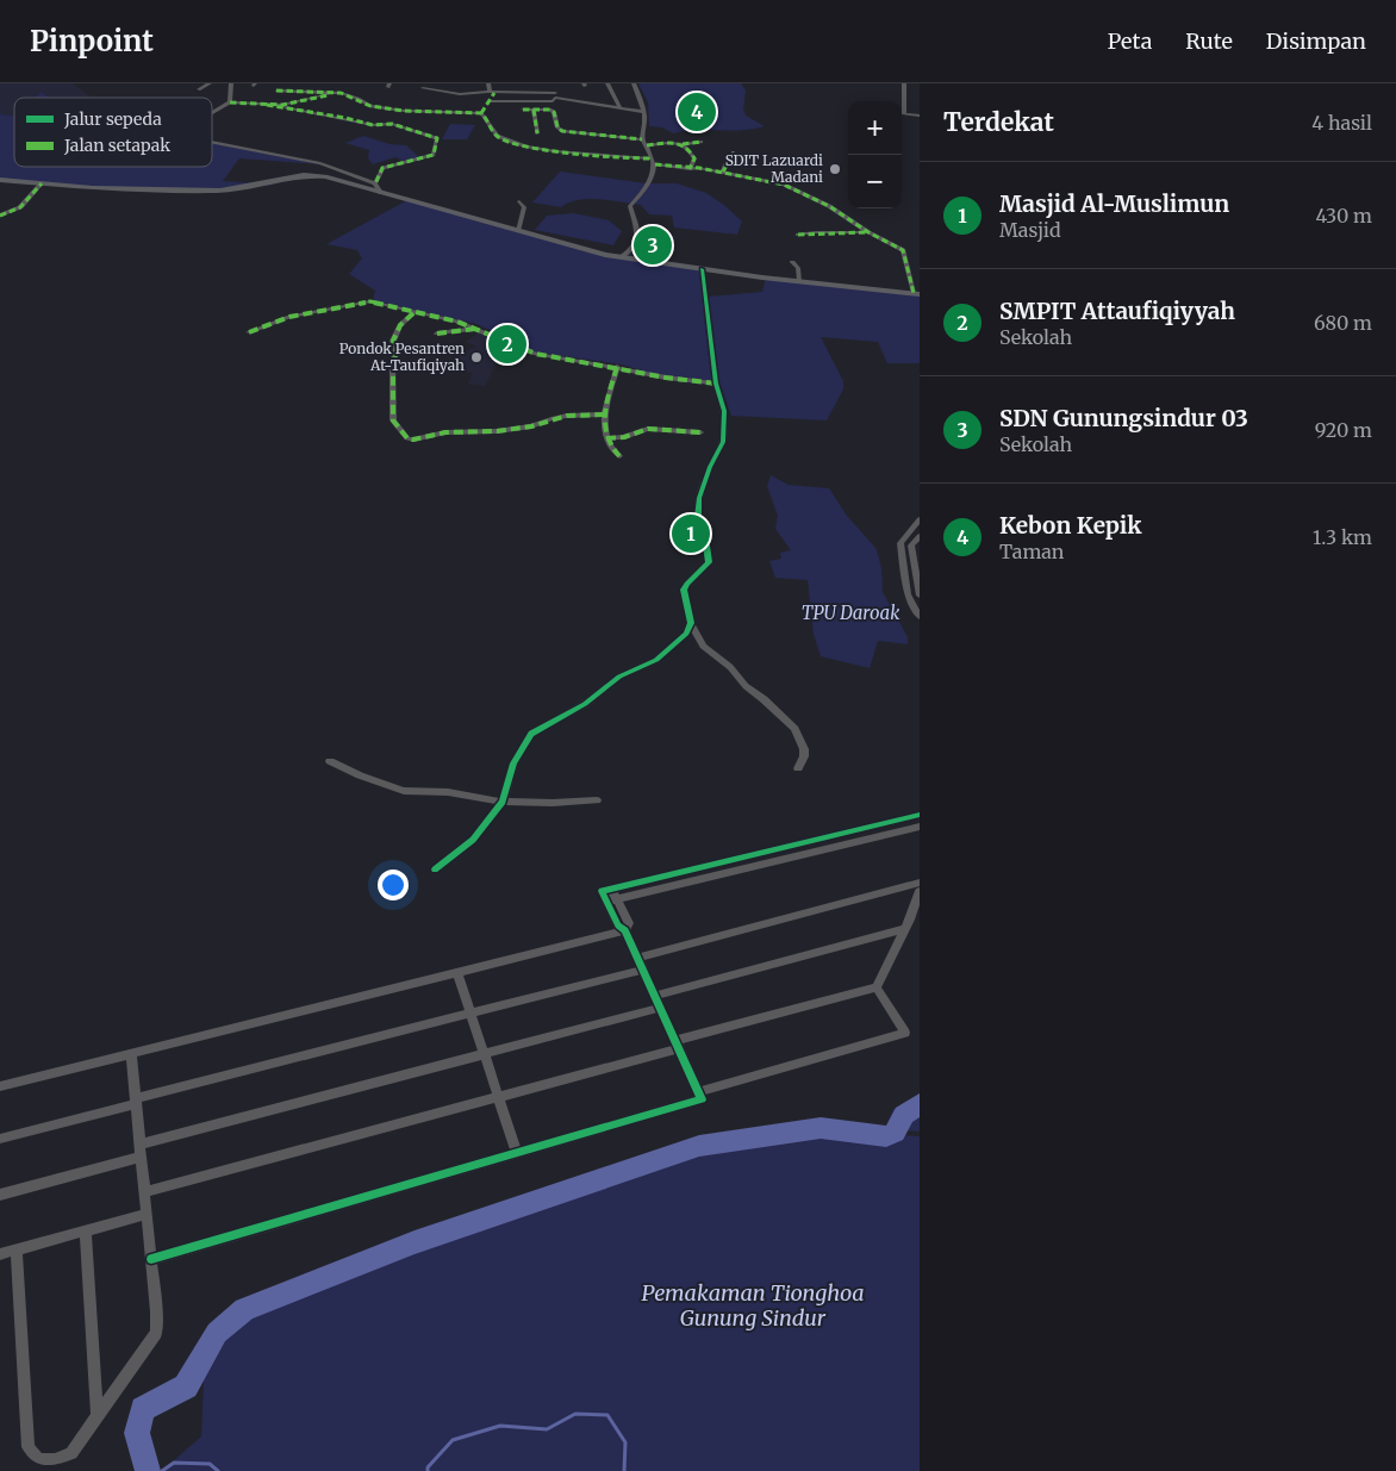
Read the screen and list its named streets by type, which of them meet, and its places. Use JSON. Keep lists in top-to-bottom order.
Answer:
{
  "parks": ["TPU Daroak", "Pemakaman Tionghoa Gunung Sindur"],
  "places": ["SDIT Lazuardi Madani", "Pondok Pesantren At-Taufiqiyah"],
  "legend": ["Jalur sepeda", "Jalan setapak"],
  "page": {
    "header": "Pinpoint",
    "nav": ["Peta", "Rute", "Disimpan"],
    "heading": ["Terdekat", "4 hasil"],
    "pins": [
      "4",
      "3",
      "2",
      "1"
    ],
    "map_buttons": ["+", "−"],
    "list": [
      {
        "mark": "1",
        "name": "Masjid Al-Muslimun",
        "note": "Masjid",
        "value": "430 m"
      },
      {
        "mark": "2",
        "name": "SMPIT Attaufiqiyyah",
        "note": "Sekolah",
        "value": "680 m"
      },
      {
        "mark": "3",
        "name": "SDN Gunungsindur 03",
        "note": "Sekolah",
        "value": "920 m"
      },
      {
        "mark": "4",
        "name": "Kebon Kepik",
        "note": "Taman",
        "value": "1.3 km"
      }
    ]
  }
}
